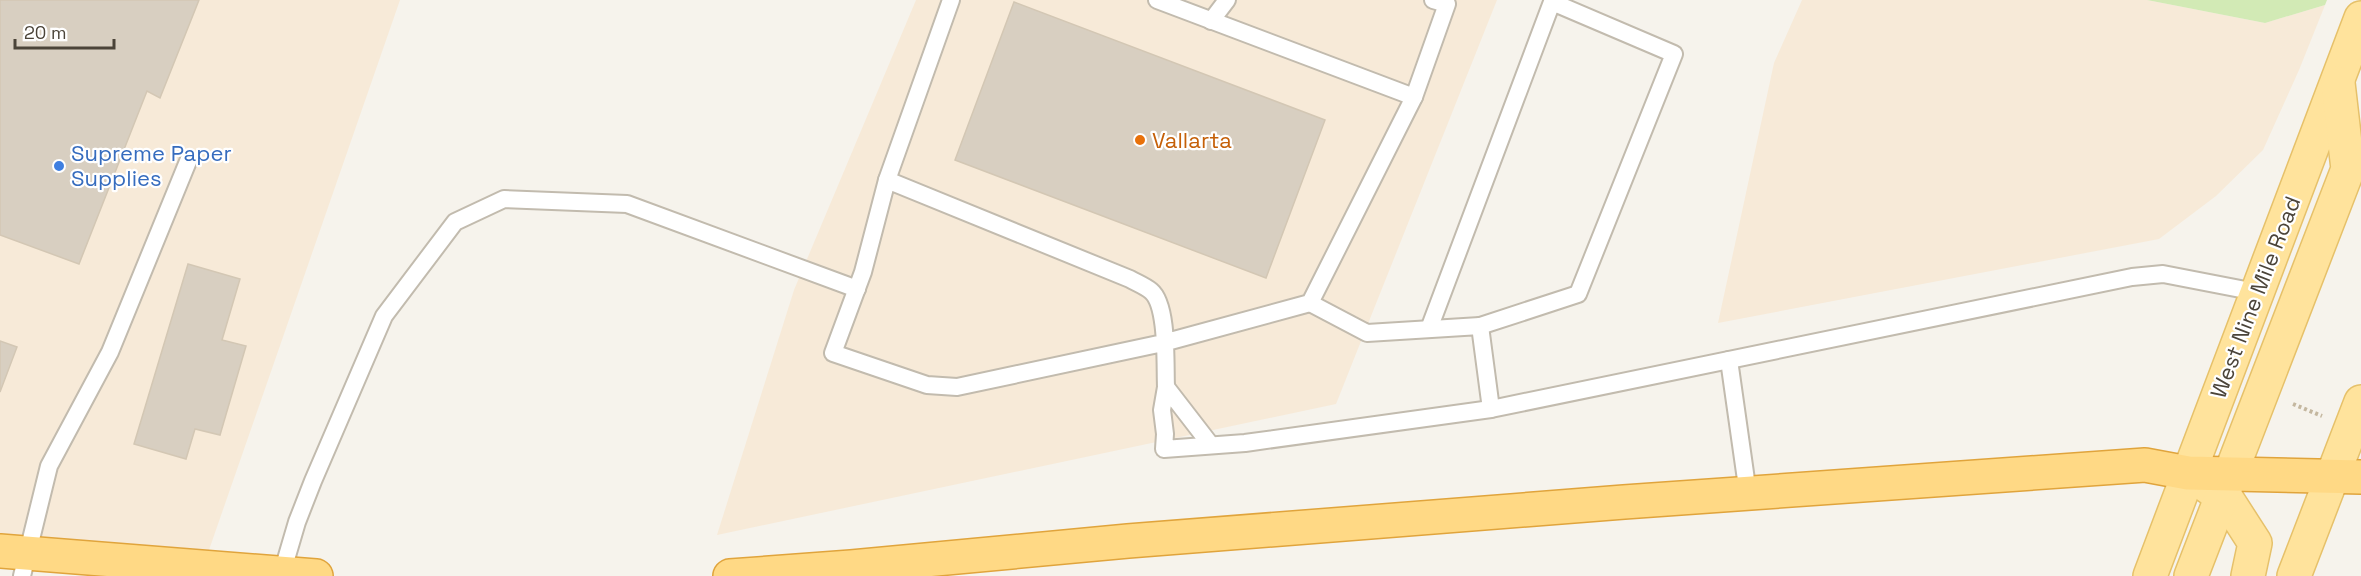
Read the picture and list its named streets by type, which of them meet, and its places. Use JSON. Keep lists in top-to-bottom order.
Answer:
{
  "streets": {
    "main road": ["West Nine Mile Road"]
  },
  "places": ["Vallarta", "Supreme Paper Supplies"],
  "scale_bar": "20 m"
}
